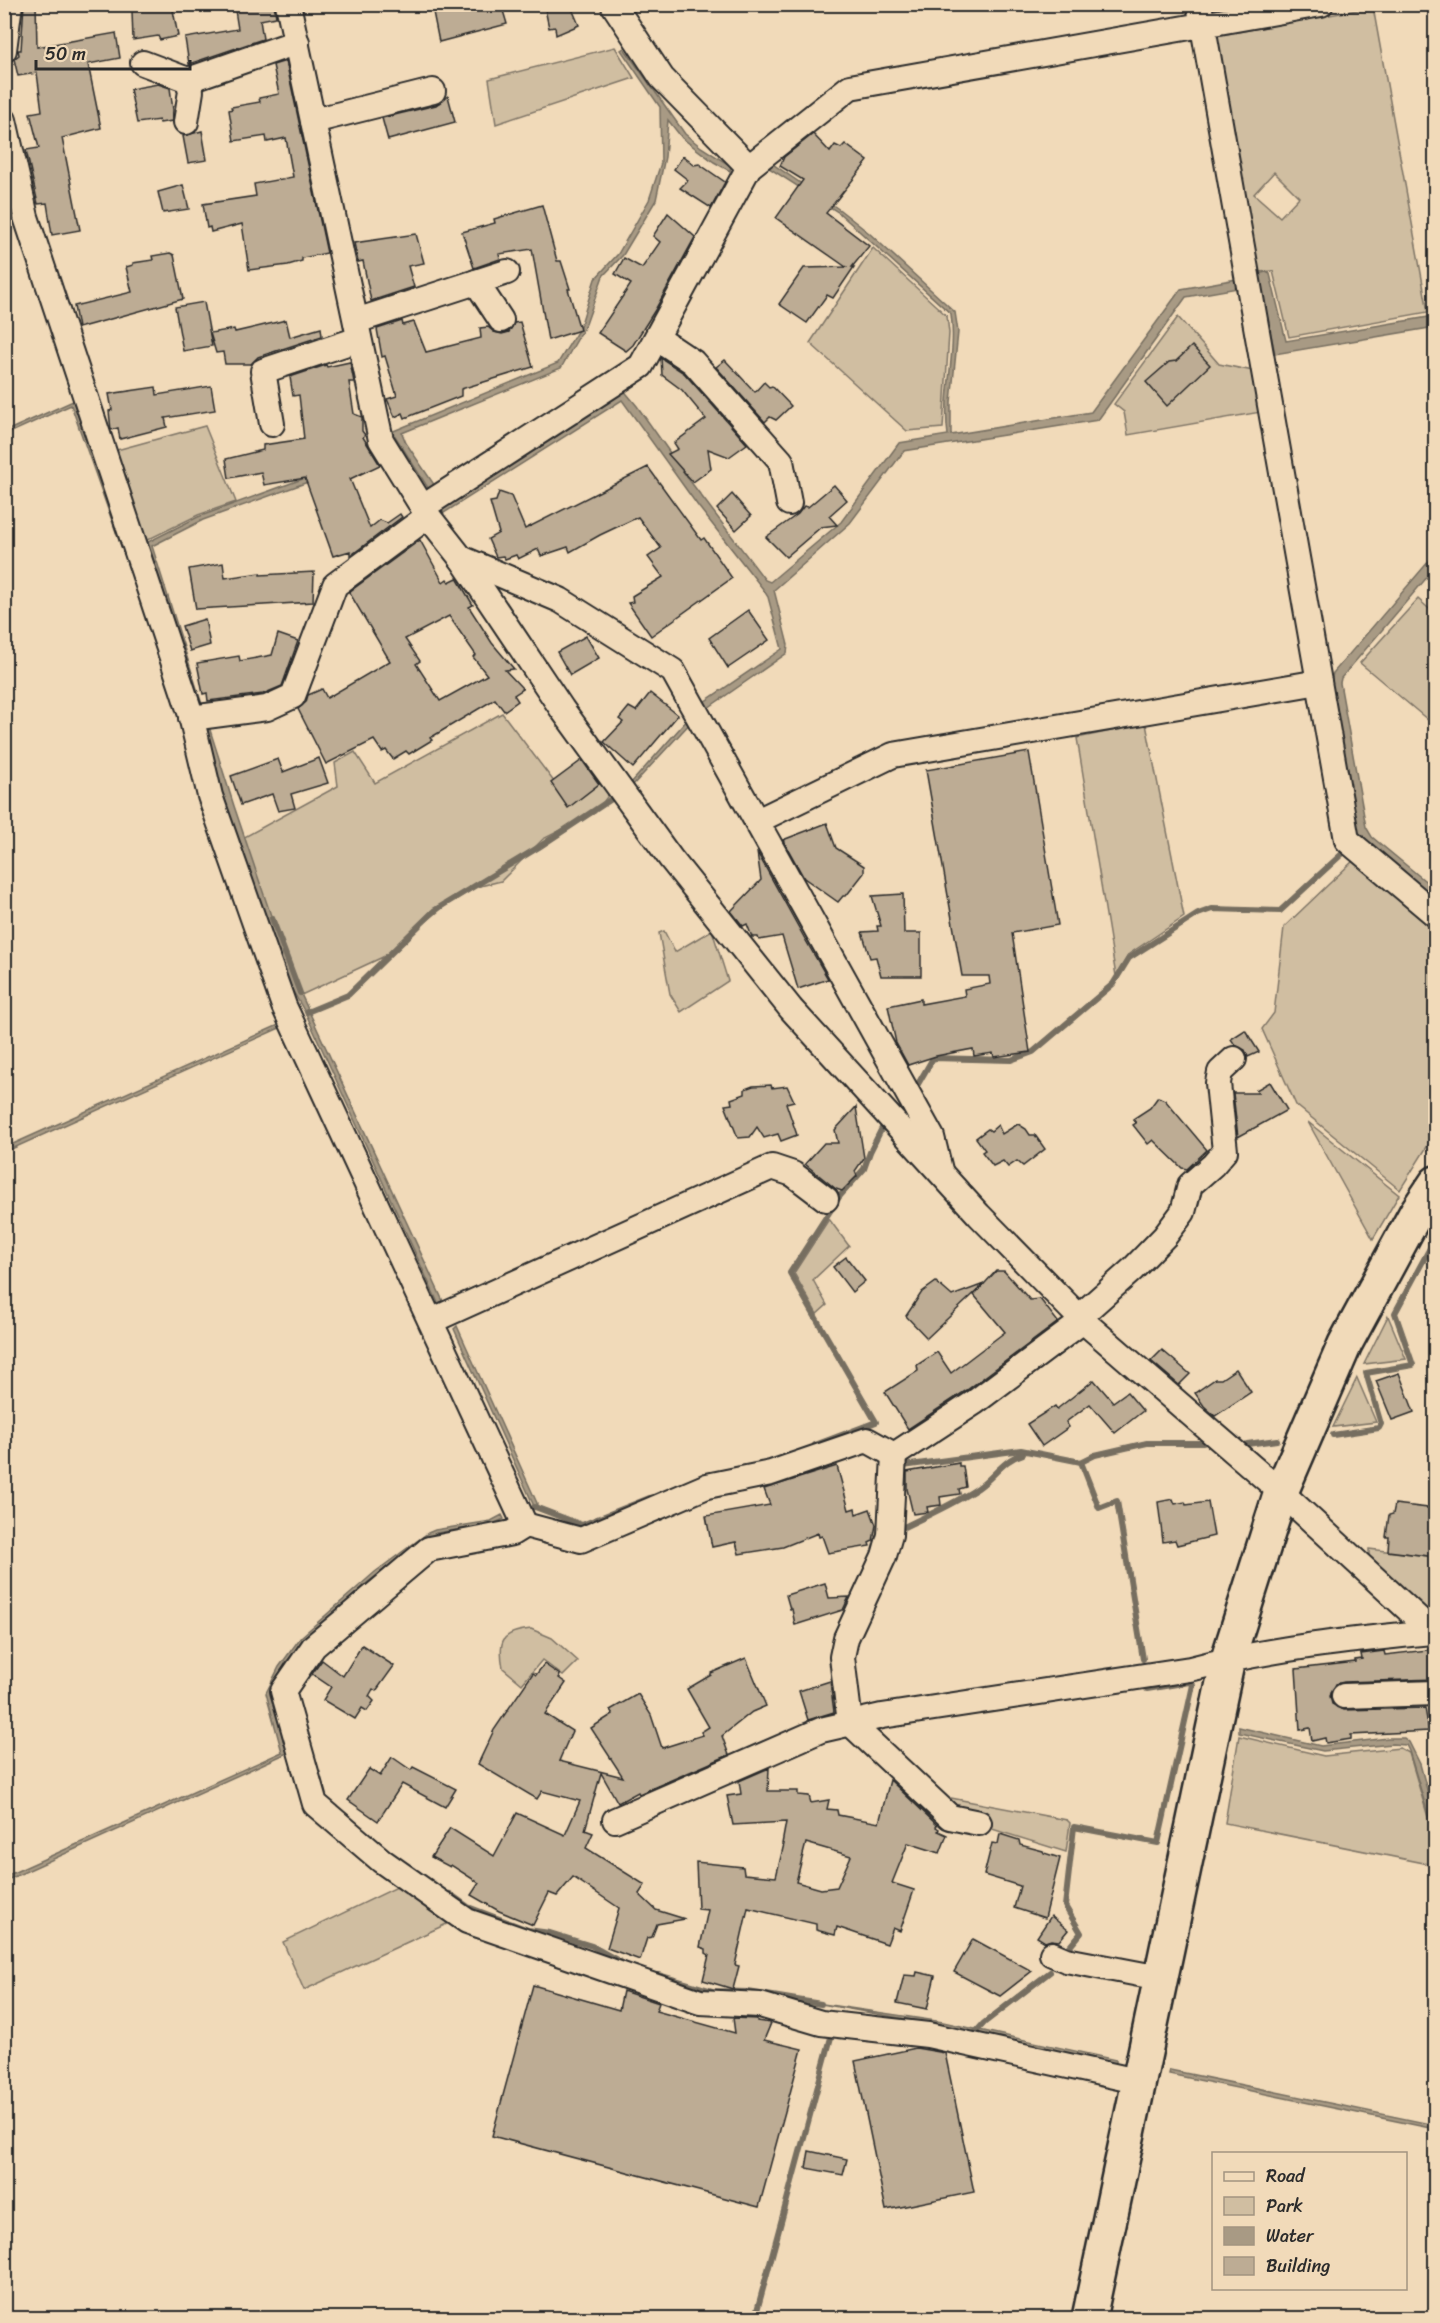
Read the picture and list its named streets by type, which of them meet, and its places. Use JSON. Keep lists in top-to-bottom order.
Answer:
{
  "legend": [
    "Road",
    "Park",
    "Water",
    "Building"
  ],
  "scale_bar": "50 m"
}
